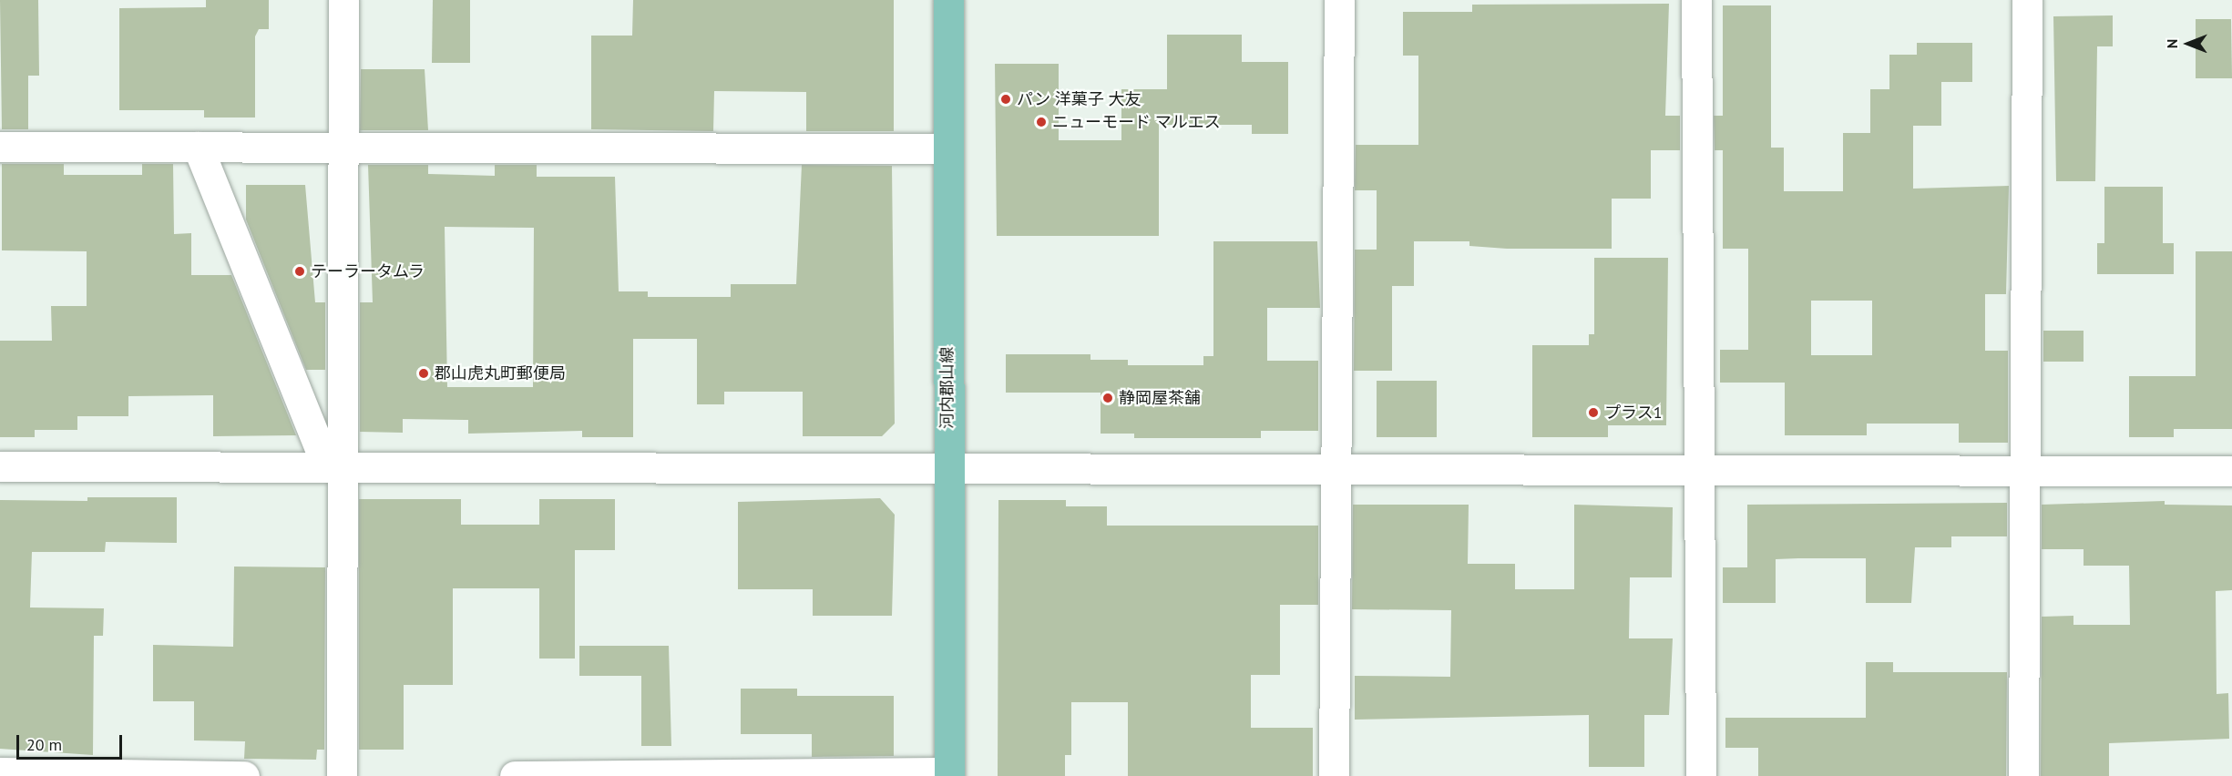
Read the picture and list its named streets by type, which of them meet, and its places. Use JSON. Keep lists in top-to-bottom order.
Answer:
{
  "streets": {
    "main road": ["河内郡山線"]
  },
  "places": [
    "パン 洋菓子 大友",
    "ニューモード マルエス",
    "テーラータムラ",
    "郡山虎丸町郵便局",
    "静岡屋茶舗",
    "プラス1"
  ],
  "scale_bar": "20 m",
  "north": "left"
}
